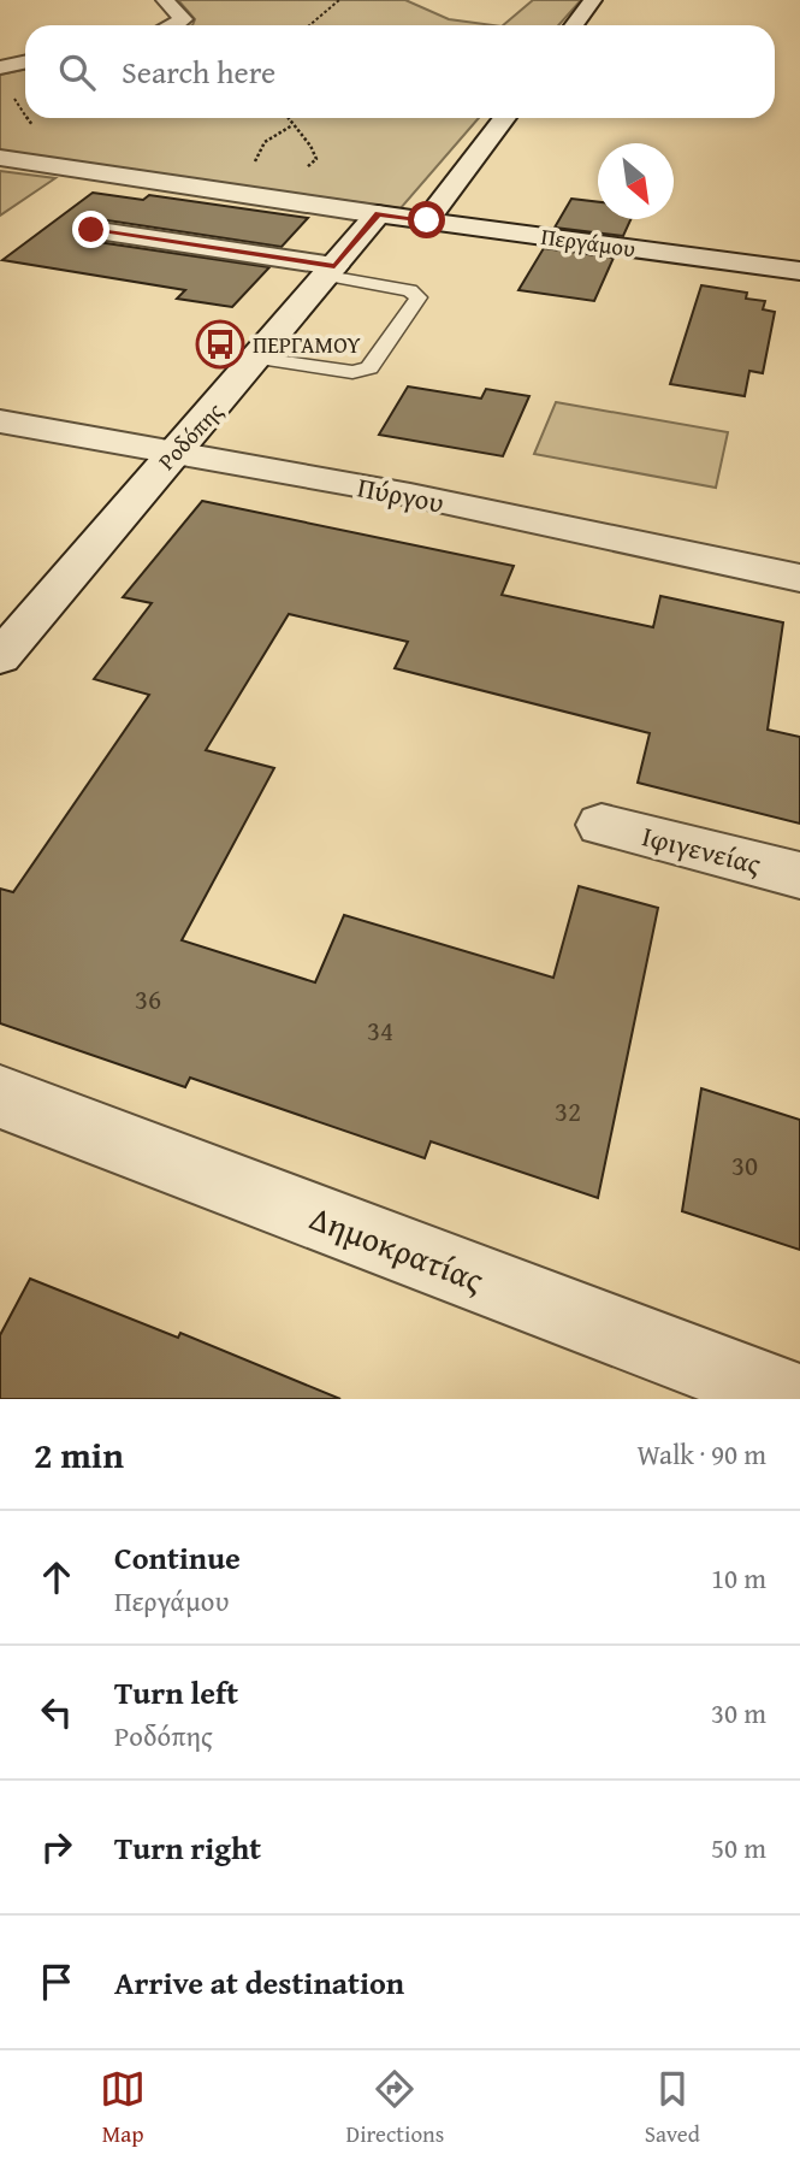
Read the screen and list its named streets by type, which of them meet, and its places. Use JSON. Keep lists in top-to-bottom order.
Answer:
{
  "streets": {
    "street": [
      "Περγάμου",
      "Ροδόπης",
      "Πύργου",
      "Ιφιγενείας",
      "Δημοκρατίας"
    ]
  },
  "crossings": [
    ["Περγάμου", "Ροδόπης"],
    ["Ροδόπης", "Πύργου"]
  ],
  "places": {
    "bus stop": ["ΠΕΡΓΑΜΟΥ"]
  },
  "house_numbers": [
    "36",
    "34",
    "32",
    "30"
  ],
  "north": "bottom right",
  "page": {
    "search": "Search here",
    "heading": ["2 min", "Walk · 90 m"],
    "list": [
      ["Continue", "Περγάμου", "10 m"],
      ["Turn left", "Ροδόπης", "30 m"],
      ["Turn right", "50 m"],
      "Arrive at destination"
    ],
    "nav": ["Map", "Directions", "Saved"]
  }
}
